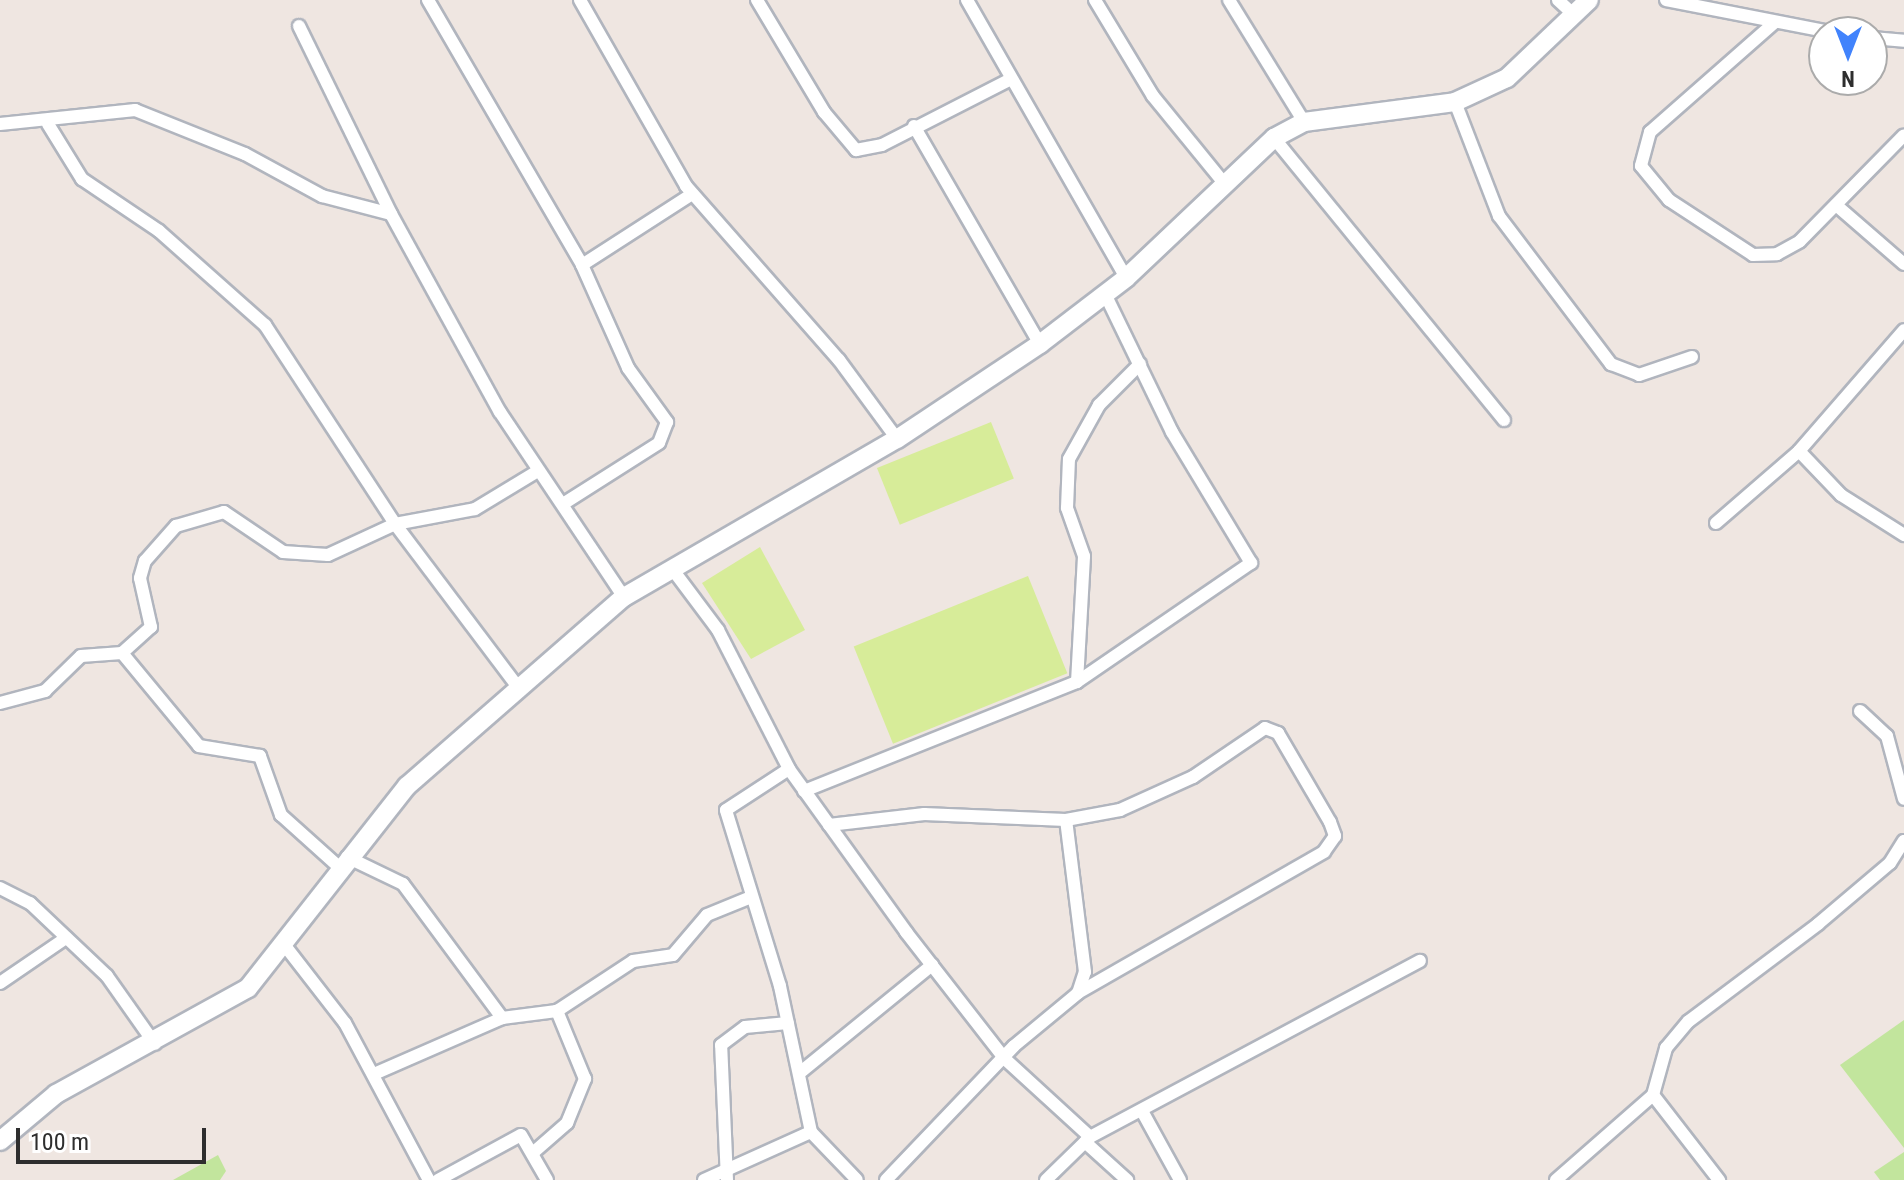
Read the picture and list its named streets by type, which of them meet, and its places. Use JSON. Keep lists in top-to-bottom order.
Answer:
{
  "scale_bar": "100 m",
  "north": "bottom"
}
